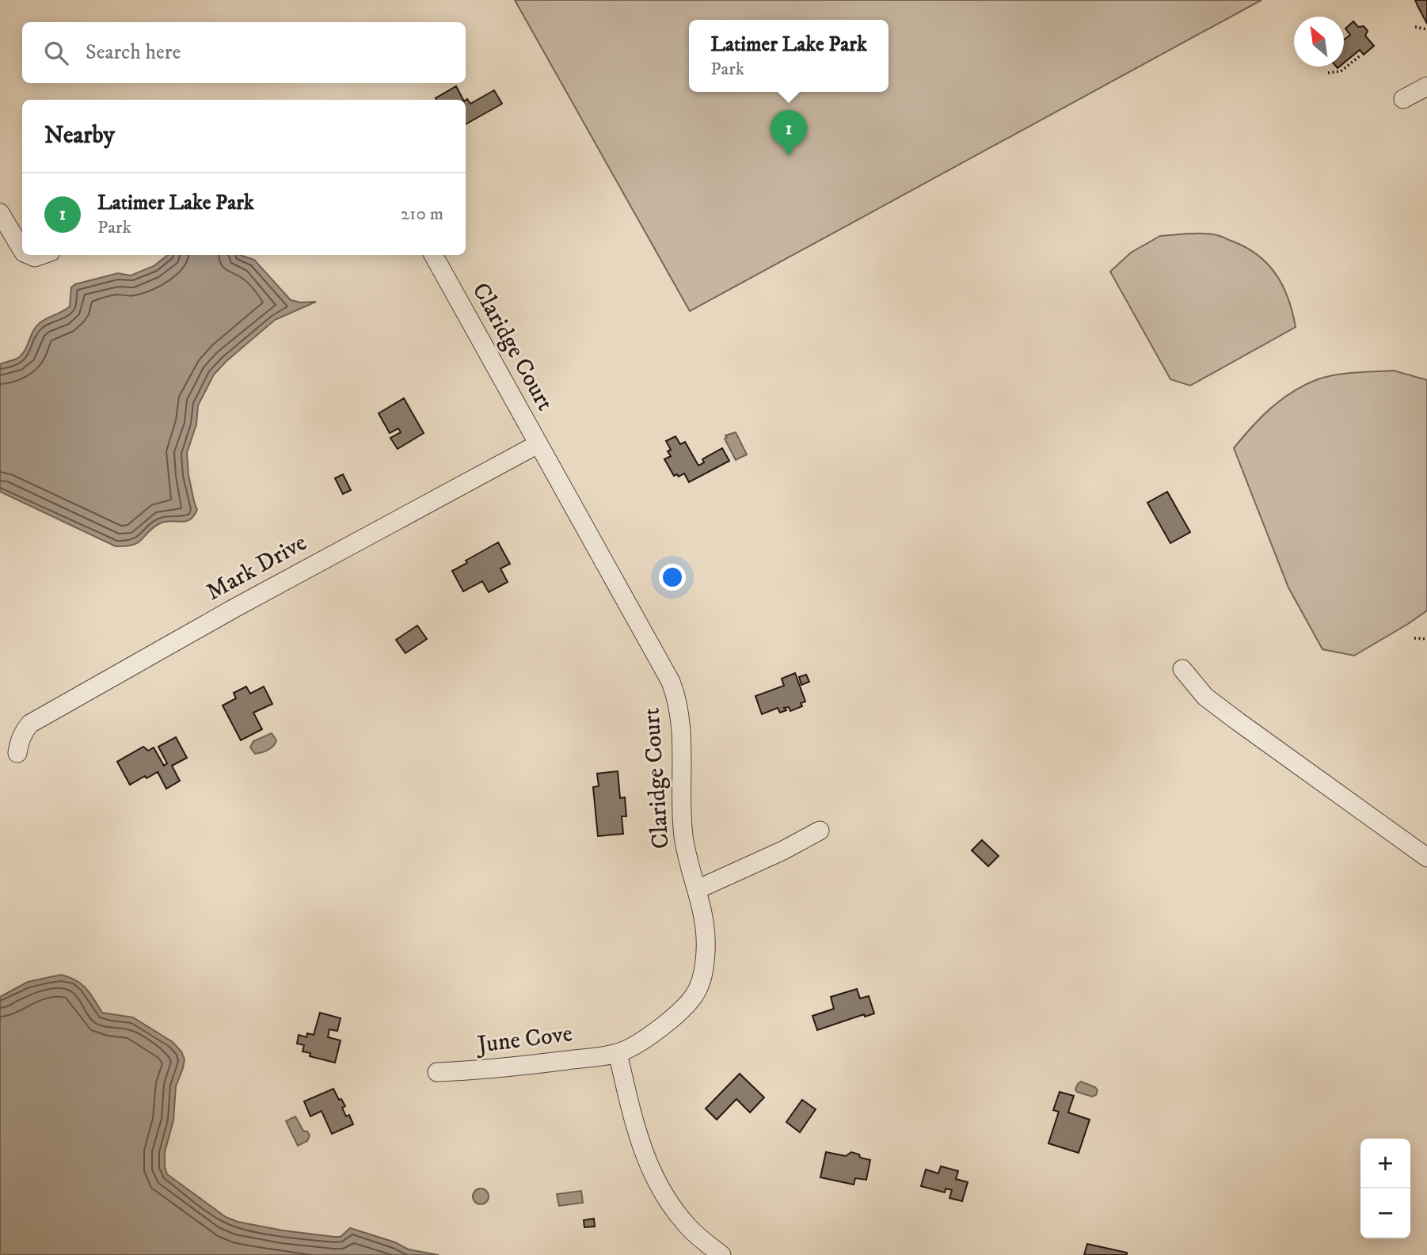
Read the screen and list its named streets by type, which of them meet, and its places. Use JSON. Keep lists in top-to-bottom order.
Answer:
{
  "streets": {
    "street": ["Claridge Court", "Mark Drive", "June Cove"]
  },
  "crossings": [
    ["Claridge Court", "Mark Drive"],
    ["Claridge Court", "June Cove"]
  ],
  "north": "top left",
  "page": {
    "popup": ["Latimer Lake Park", "Park"],
    "search": "Search here",
    "heading": "Nearby",
    "pins": "1",
    "list": [
      {
        "mark": "1",
        "name": "Latimer Lake Park",
        "note": "Park",
        "value": "210 m"
      }
    ],
    "map_buttons": ["+", "−"]
  }
}
